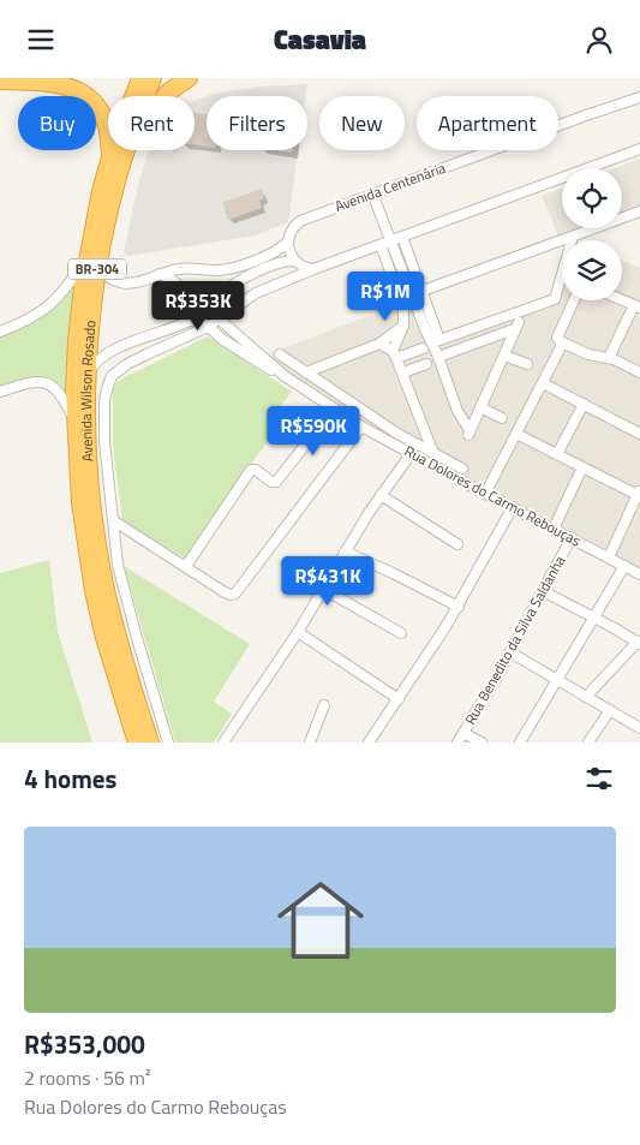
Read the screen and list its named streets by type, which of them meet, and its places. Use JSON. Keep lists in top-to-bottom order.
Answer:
{
  "streets": {
    "highway": ["BR-304", "Avenida Wilson Rosado"],
    "street": ["Avenida Centenária", "Rua Dolores do Carmo Rebouças", "Rua Benedito da Silva Saldanha"]
  },
  "crossings": [
    ["Rua Dolores do Carmo Rebouças", "Rua Benedito da Silva Saldanha"]
  ],
  "page": {
    "header": "Casavia",
    "chip": [
      "Buy",
      "Rent",
      "Filters",
      "New",
      "Apartment"
    ],
    "price": [
      "R$1M",
      "R$353K",
      "R$590K",
      "R$431K"
    ],
    "heading": "4 homes",
    "list": [
      {
        "name": "R$353,000",
        "note": "2 rooms · 56 m² · Rua Dolores do Carmo Rebouças"
      }
    ]
  }
}
